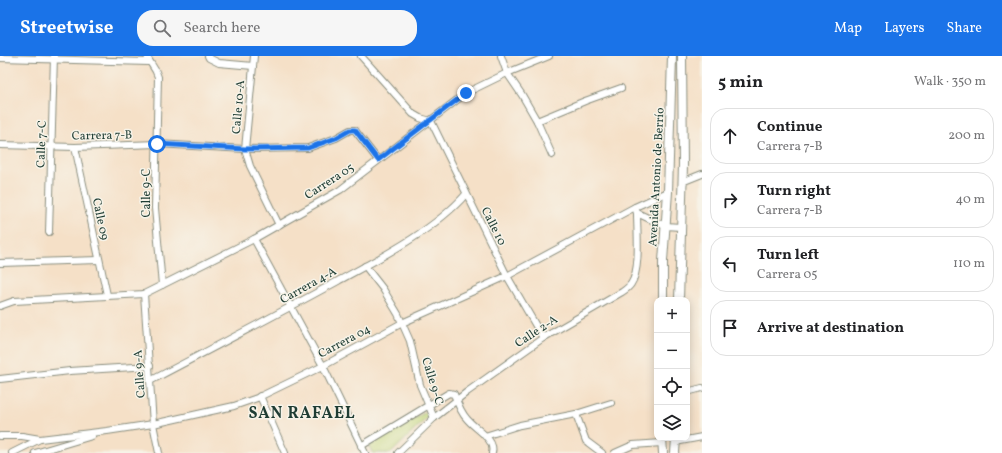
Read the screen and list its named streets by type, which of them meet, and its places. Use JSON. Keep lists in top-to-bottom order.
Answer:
{
  "streets": {
    "street": [
      "Calle 10-A",
      "Carrera 7-B",
      "Calle 7-C",
      "Avenida Antonio de Berrío",
      "Carrera 05",
      "Calle 9-C",
      "Calle 09",
      "Calle 10",
      "Carrera 4-A",
      "Calle 2-A",
      "Carrera 04",
      "Calle 9-A"
    ]
  },
  "crossings": [
    ["Calle 10-A", "Carrera 7-B"],
    ["Calle 10-A", "Carrera 05"],
    ["Carrera 7-B", "Calle 7-C"],
    ["Carrera 7-B", "Carrera 05"],
    ["Carrera 7-B", "Calle 9-C"],
    ["Carrera 7-B", "Calle 09"],
    ["Avenida Antonio de Berrío", "Carrera 04"],
    ["Carrera 05", "Calle 9-C"],
    ["Carrera 05", "Calle 09"],
    ["Carrera 05", "Calle 10"],
    ["Carrera 05", "Calle 9-A"],
    ["Calle 9-C", "Carrera 4-A"],
    ["Calle 9-C", "Calle 2-A"],
    ["Calle 9-C", "Carrera 04"],
    ["Calle 10", "Carrera 4-A"],
    ["Calle 10", "Calle 2-A"],
    ["Calle 10", "Carrera 04"],
    ["Carrera 4-A", "Calle 9-A"],
    ["Calle 2-A", "Carrera 04"],
    ["Carrera 04", "Calle 9-A"]
  ],
  "districts": ["SAN RAFAEL"],
  "page": {
    "header": "Streetwise",
    "search": "Search here",
    "nav": ["Map", "Layers", "Share"],
    "heading": ["5 min", "Walk · 350 m"],
    "list": [
      ["Continue", "Carrera 7-B", "200 m"],
      ["Turn right", "Carrera 7-B", "40 m"],
      ["Turn left", "Carrera 05", "110 m"],
      "Arrive at destination"
    ],
    "map_buttons": ["+", "−"]
  }
}
